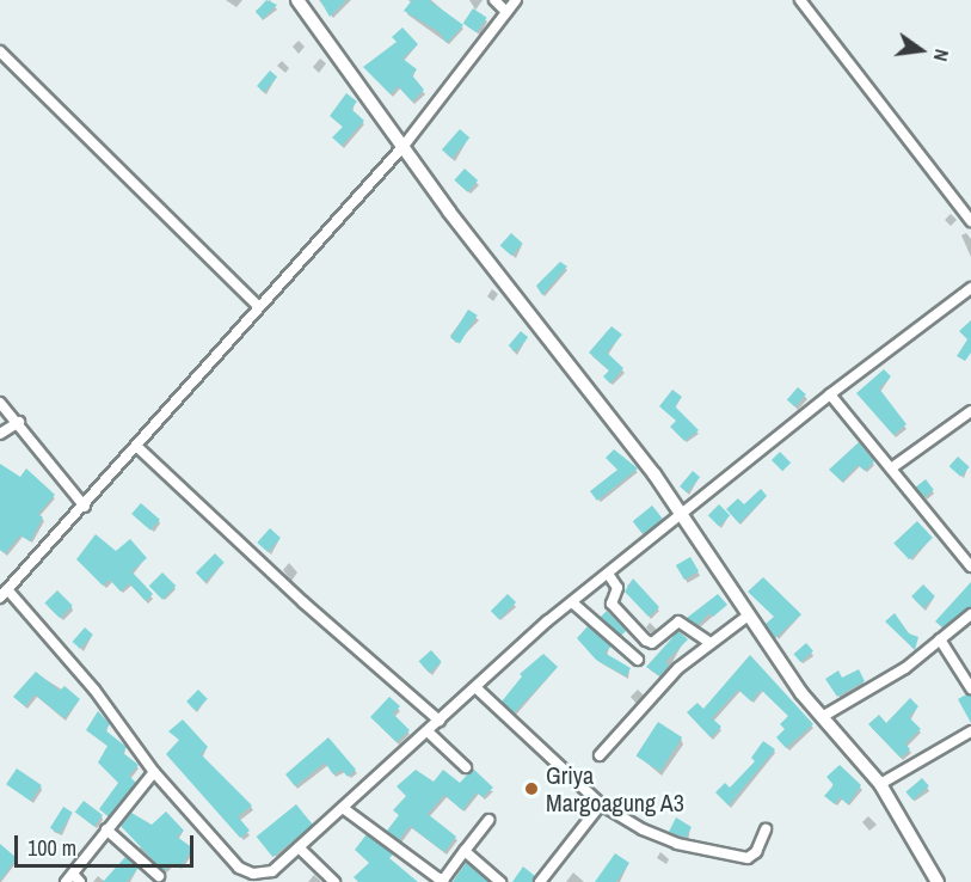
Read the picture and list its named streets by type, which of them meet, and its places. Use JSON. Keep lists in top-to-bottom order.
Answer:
{
  "places": ["Griya Margoagung A3"],
  "scale_bar": "100 m",
  "north": "right"
}
